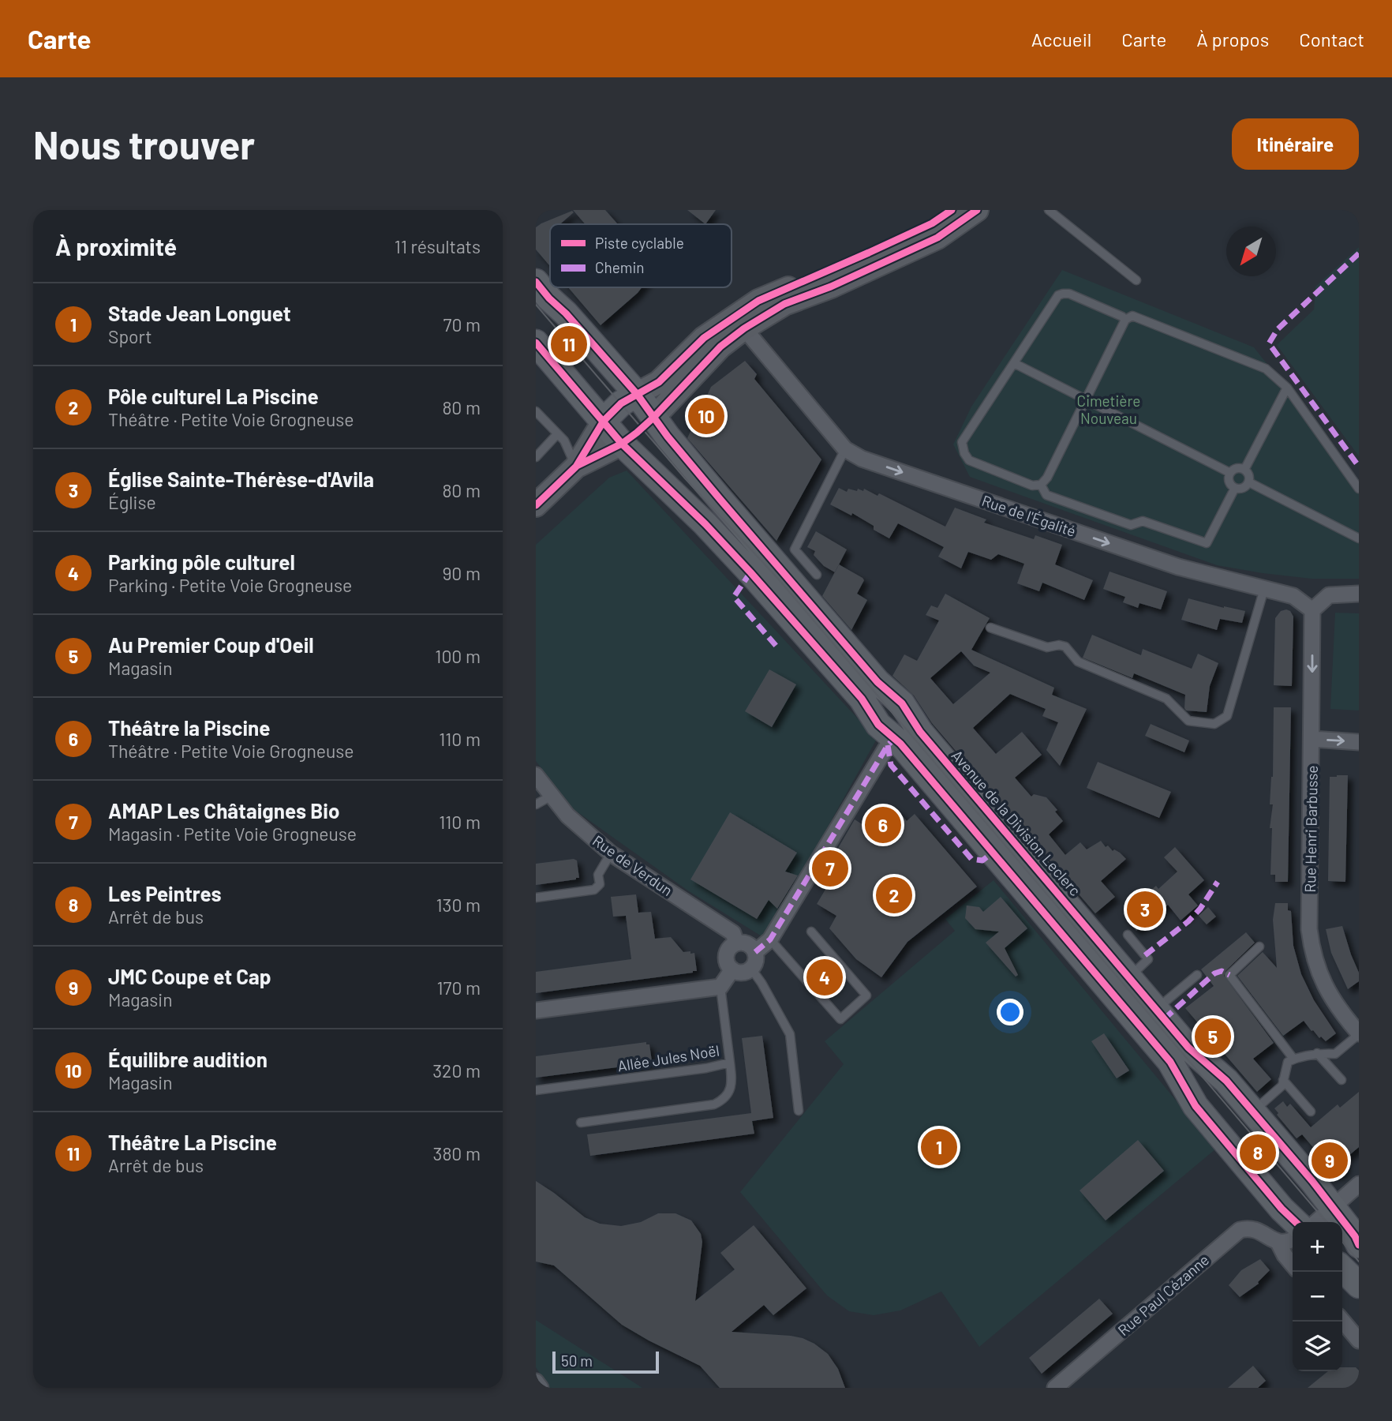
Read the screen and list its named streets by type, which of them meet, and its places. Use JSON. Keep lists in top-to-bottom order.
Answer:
{
  "streets": {
    "main road": ["Avenue de la Division Leclerc"],
    "street": [
      "Rue de l'Égalité",
      "Rue Henri Barbusse",
      "Rue de Verdun",
      "Rue Paul Cézanne"
    ],
    "lane": ["Allée Jules Noël"]
  },
  "crossings": [
    ["Rue de l'Égalité", "Rue Henri Barbusse"]
  ],
  "one_way": ["Rue de l'Égalité"],
  "parks": ["Cimetière Nouveau"],
  "legend": ["Piste cyclable", "Chemin"],
  "scale_bar": "50 m",
  "north": "bottom left",
  "page": {
    "header": "Carte",
    "nav": [
      "Accueil",
      "Carte",
      "À propos",
      "Contact"
    ],
    "buttons": "Itinéraire",
    "title": "Nous trouver",
    "heading": ["À proximité", "11 résultats"],
    "list": [
      {
        "mark": "1",
        "name": "Stade Jean Longuet",
        "note": "Sport",
        "value": "70 m"
      },
      {
        "mark": "2",
        "name": "Pôle culturel La Piscine",
        "note": "Théâtre · Petite Voie Grogneuse",
        "value": "80 m"
      },
      {
        "mark": "3",
        "name": "Église Sainte-Thérèse-d'Avila",
        "note": "Église",
        "value": "80 m"
      },
      {
        "mark": "4",
        "name": "Parking pôle culturel",
        "note": "Parking · Petite Voie Grogneuse",
        "value": "90 m"
      },
      {
        "mark": "5",
        "name": "Au Premier Coup d'Oeil",
        "note": "Magasin",
        "value": "100 m"
      },
      {
        "mark": "6",
        "name": "Théâtre la Piscine",
        "note": "Théâtre · Petite Voie Grogneuse",
        "value": "110 m"
      },
      {
        "mark": "7",
        "name": "AMAP Les Châtaignes Bio",
        "note": "Magasin · Petite Voie Grogneuse",
        "value": "110 m"
      },
      {
        "mark": "8",
        "name": "Les Peintres",
        "note": "Arrêt de bus",
        "value": "130 m"
      },
      {
        "mark": "9",
        "name": "JMC Coupe et Cap",
        "note": "Magasin",
        "value": "170 m"
      },
      {
        "mark": "10",
        "name": "Équilibre audition",
        "note": "Magasin",
        "value": "320 m"
      },
      {
        "mark": "11",
        "name": "Théâtre La Piscine",
        "note": "Arrêt de bus",
        "value": "380 m"
      }
    ],
    "pins": [
      "11",
      "10",
      "6",
      "7",
      "2",
      "3",
      "4",
      "5",
      "1",
      "8",
      "9"
    ],
    "map_buttons": ["+", "−"],
    "scale": "50 m"
  }
}
